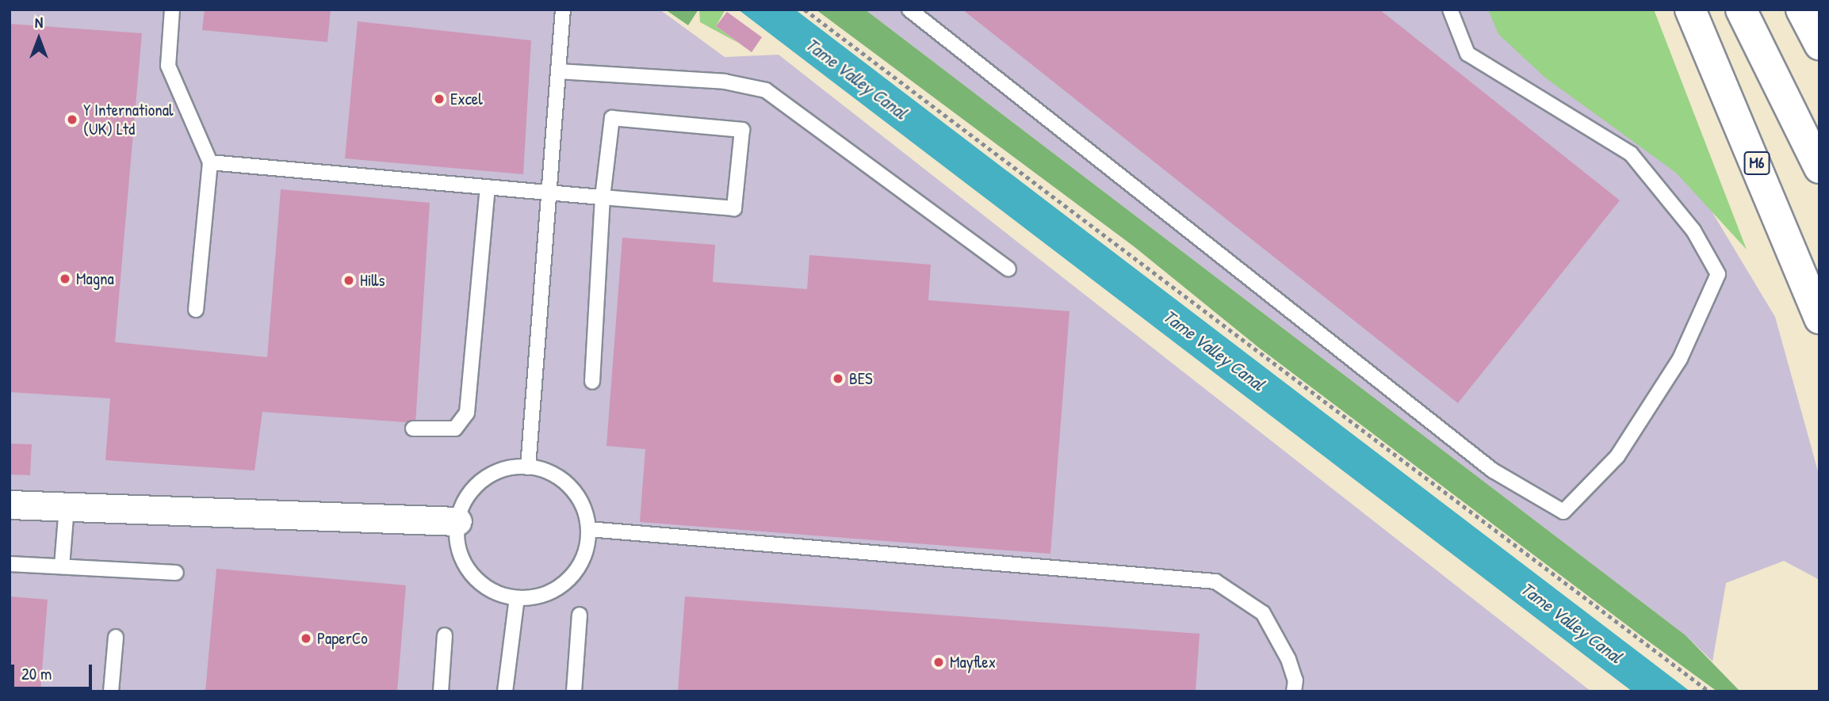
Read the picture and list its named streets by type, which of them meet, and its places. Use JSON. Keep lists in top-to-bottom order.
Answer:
{
  "streets": {
    "highway": ["M6"]
  },
  "water": ["Tame Valley Canal"],
  "places": [
    "Excel",
    "Y International (UK) Ltd",
    "Magna",
    "Hills",
    "BES",
    "PaperCo",
    "Mayflex"
  ],
  "scale_bar": "20 m",
  "north": "top"
}
